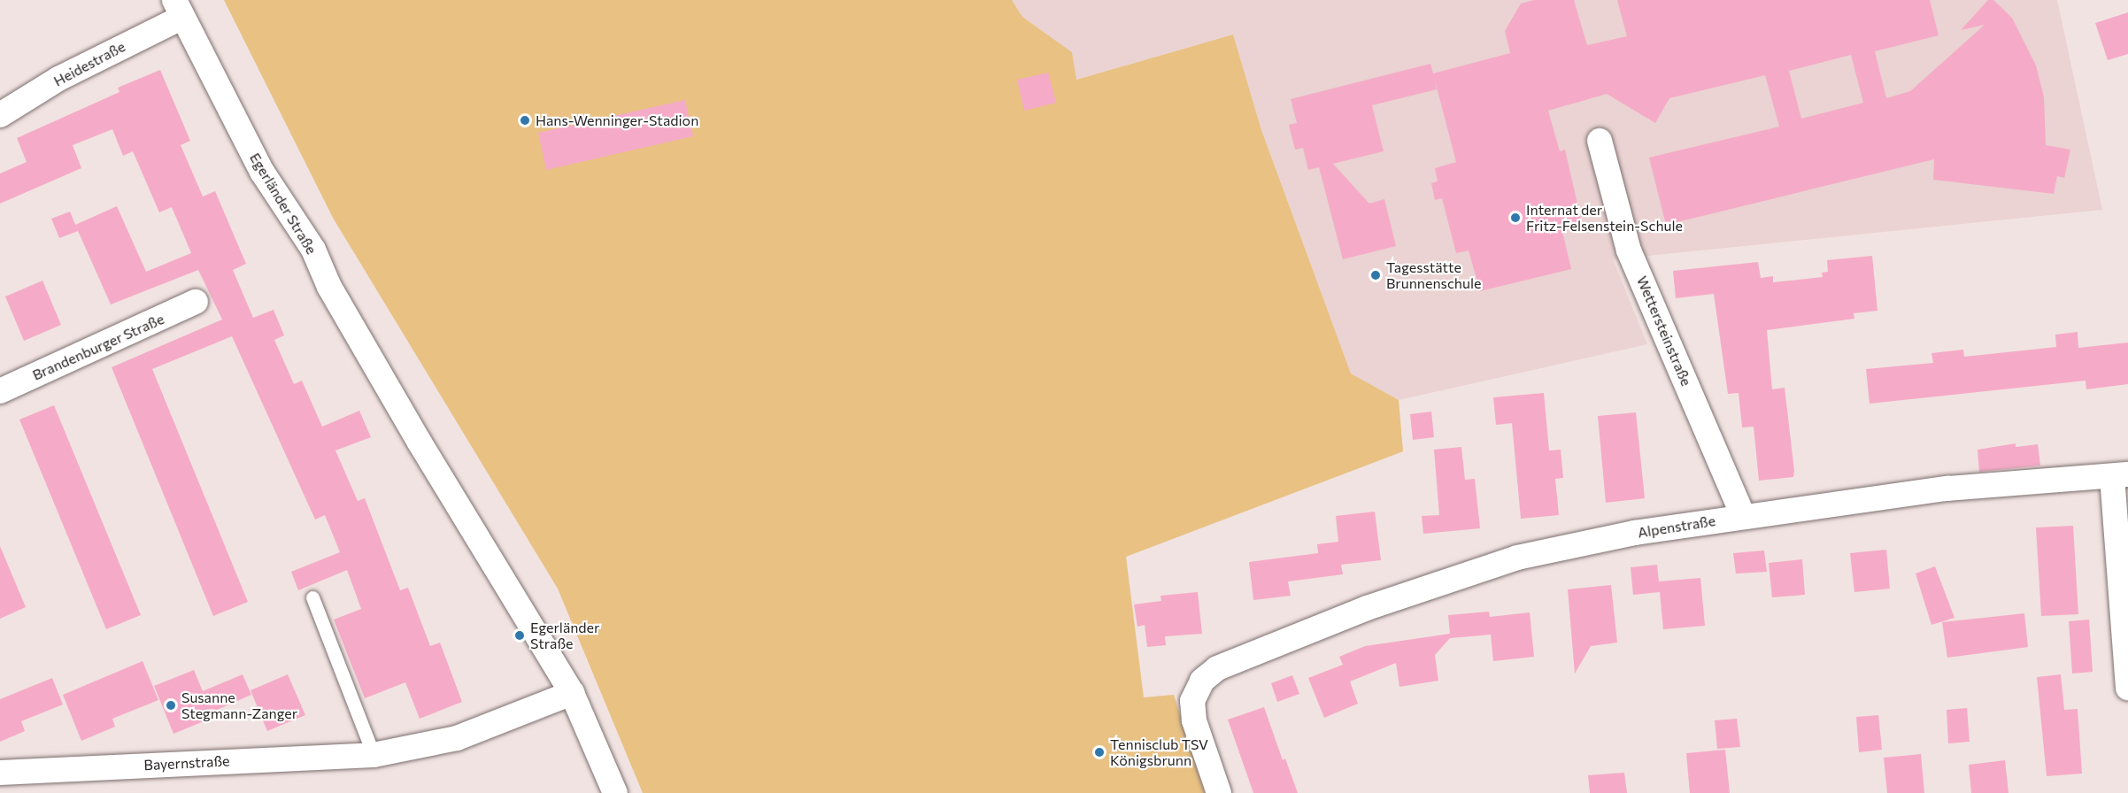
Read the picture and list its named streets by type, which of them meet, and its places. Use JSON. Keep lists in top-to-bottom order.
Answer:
{
  "streets": {
    "street": [
      "Heidestraße",
      "Egerländer Straße",
      "Wettersteinstraße",
      "Brandenburger Straße",
      "Alpenstraße",
      "Bayernstraße"
    ]
  },
  "crossings": [
    ["Heidestraße", "Egerländer Straße"],
    ["Egerländer Straße", "Bayernstraße"],
    ["Wettersteinstraße", "Alpenstraße"]
  ],
  "places": [
    "Hans-Wenninger-Stadion",
    "Internat der Fritz-Felsenstein-Schule",
    "Tagesstätte Brunnenschule",
    "Egerländer Straße",
    "Susanne Stegmann-Zanger",
    "Tennisclub TSV Königsbrunn"
  ]
}
